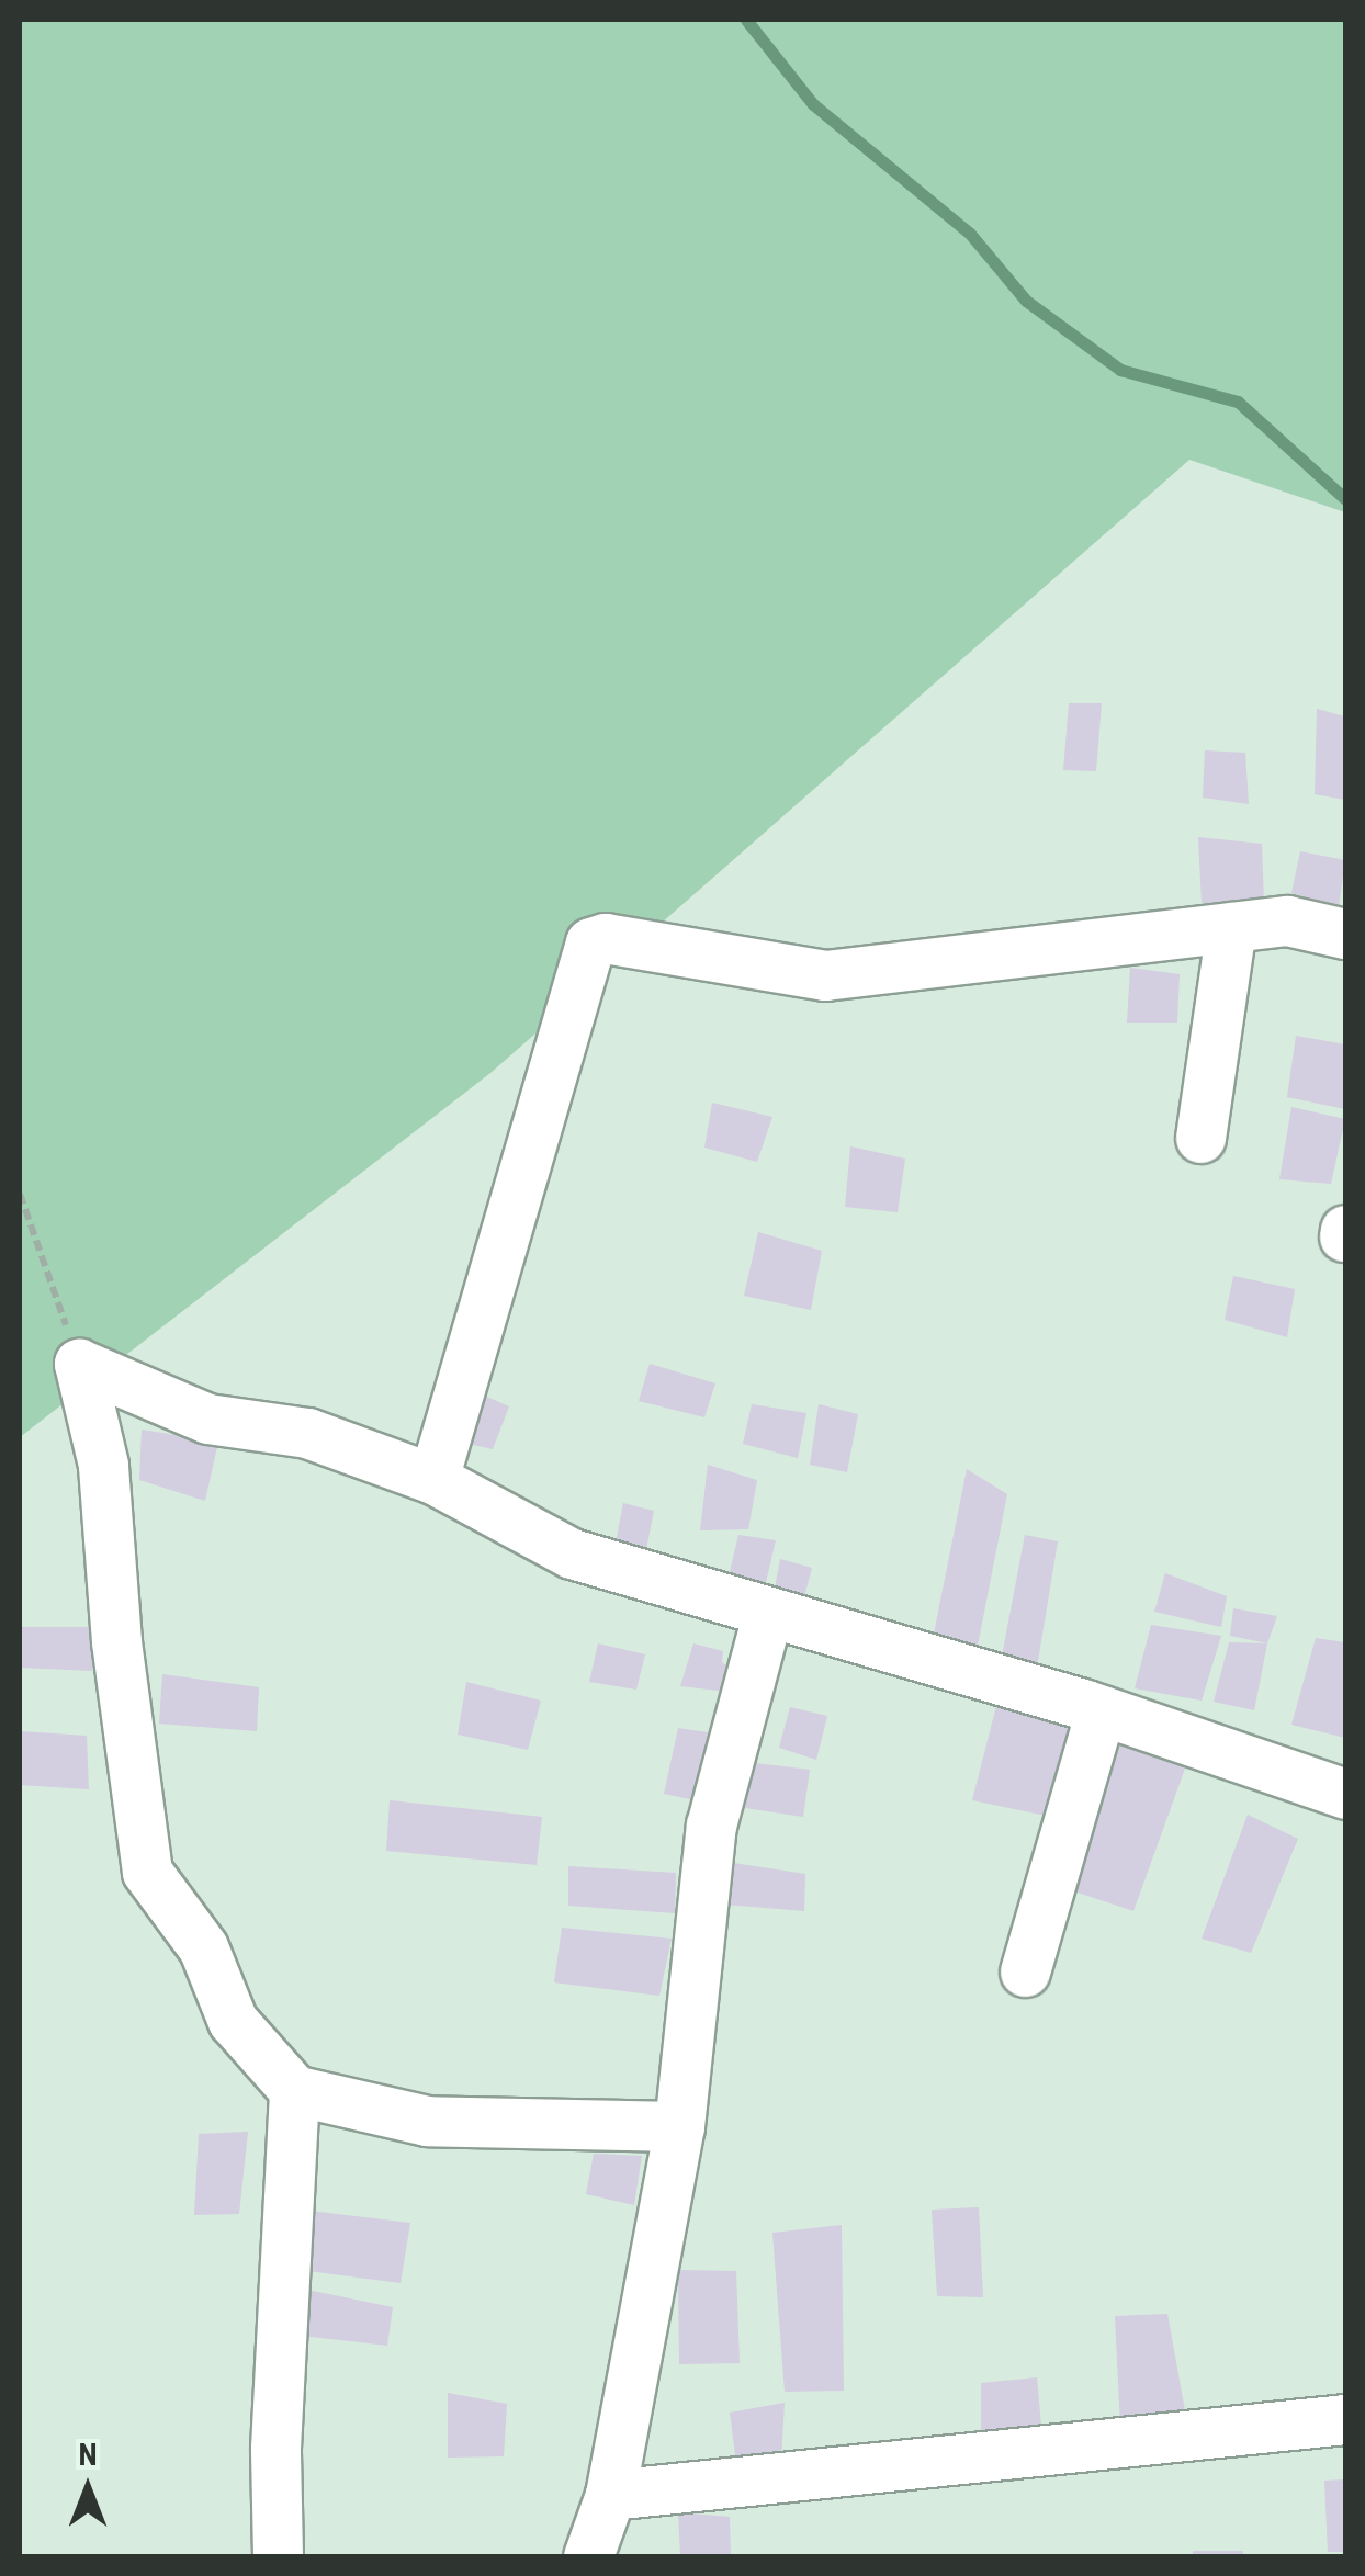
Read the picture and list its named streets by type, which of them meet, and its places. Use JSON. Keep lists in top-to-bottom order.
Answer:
{
  "north": "top"
}
